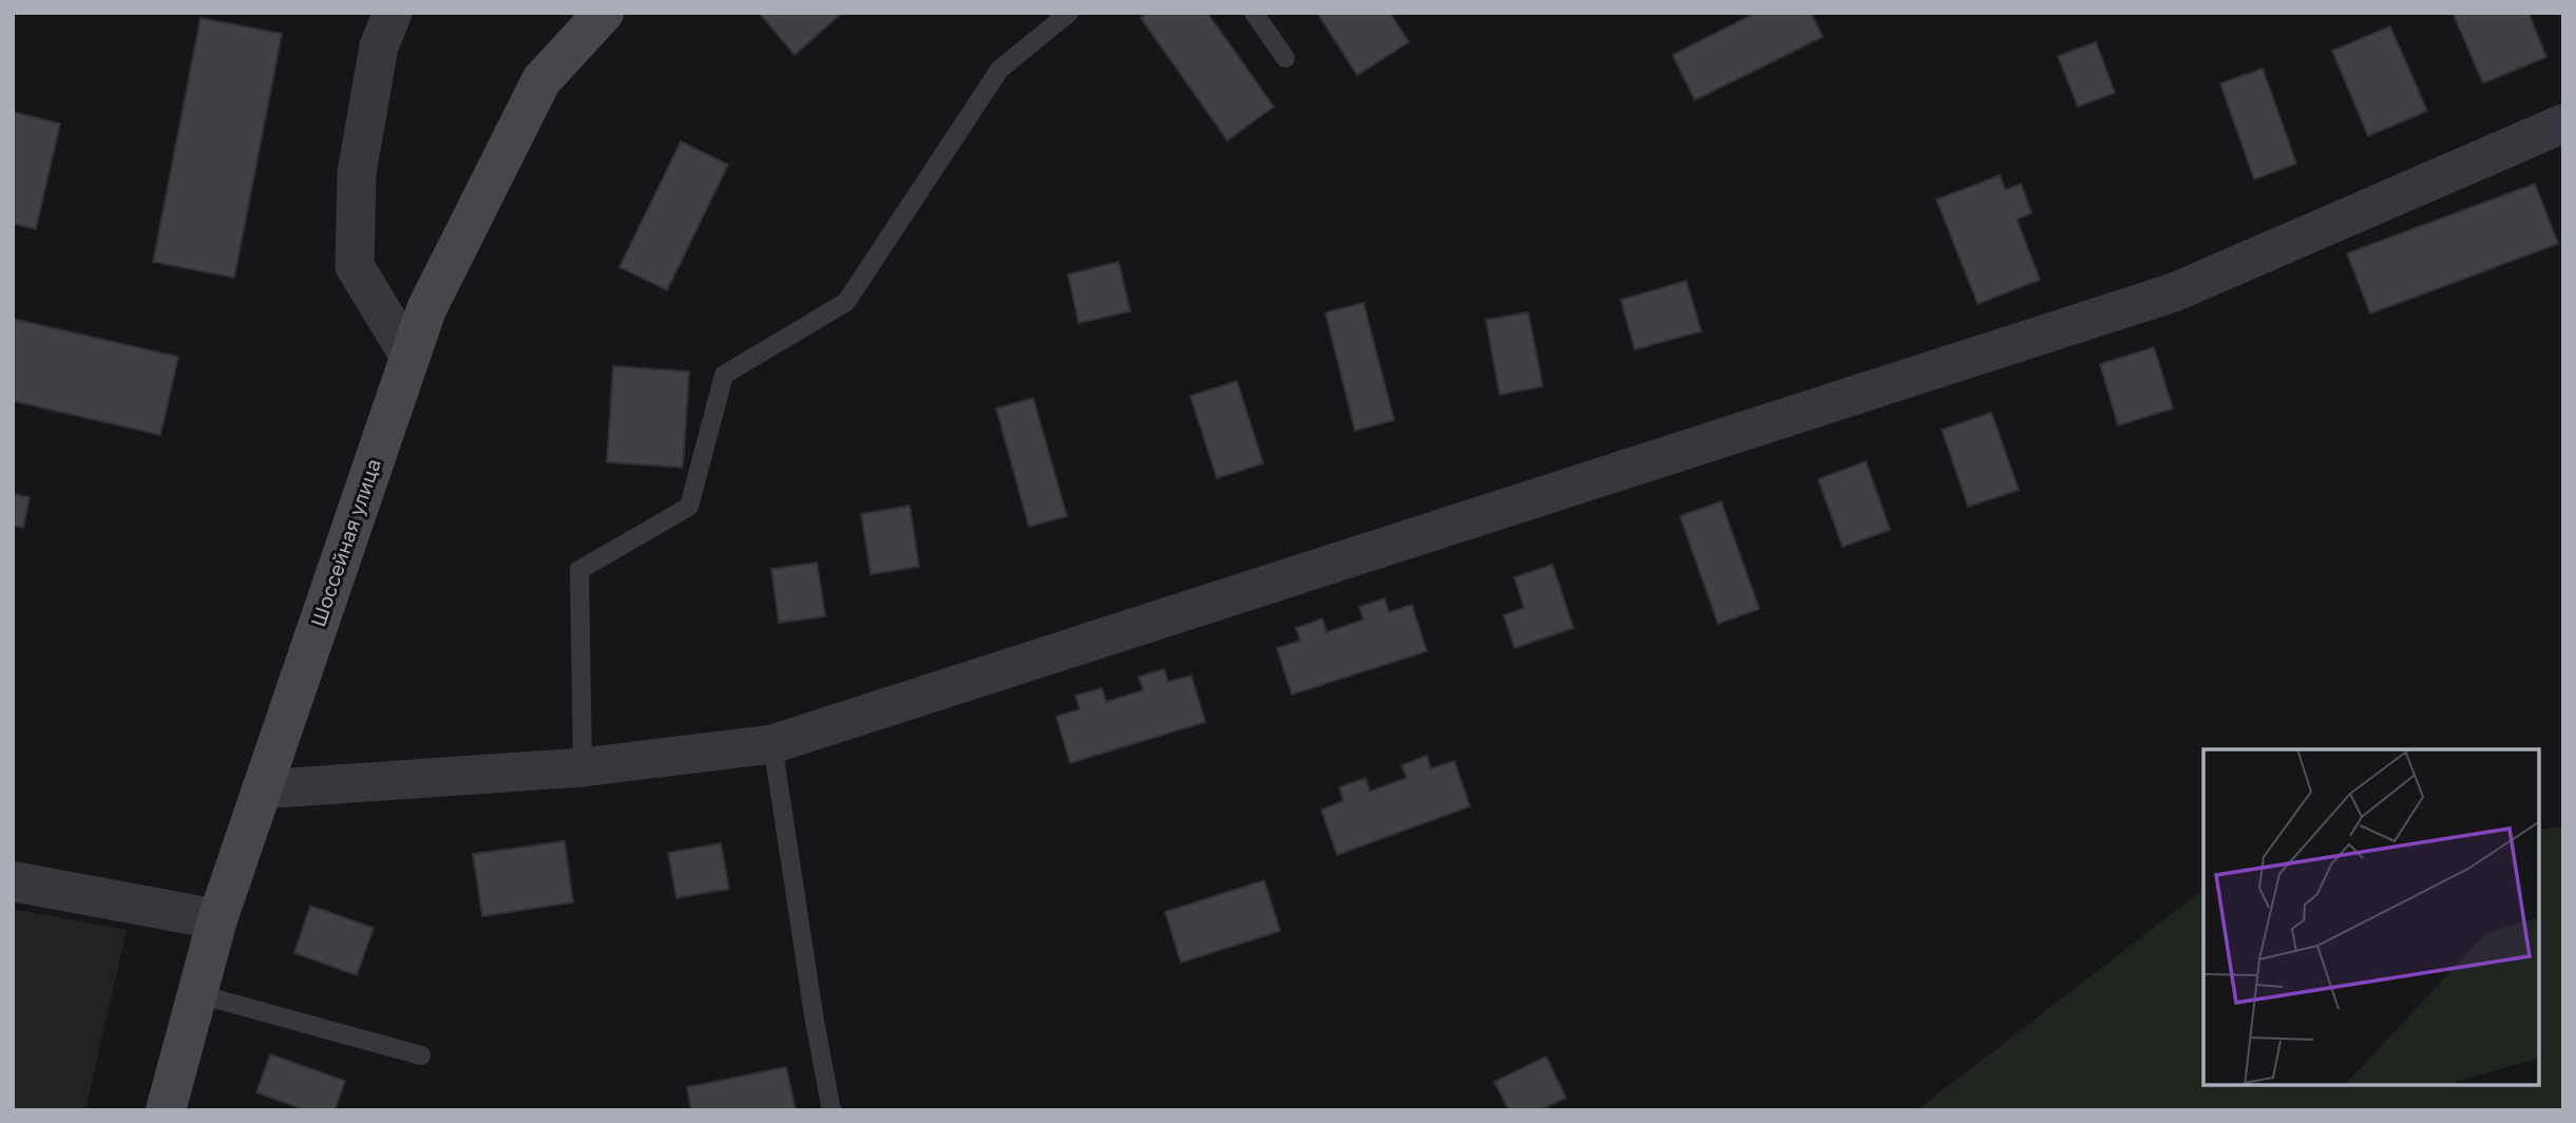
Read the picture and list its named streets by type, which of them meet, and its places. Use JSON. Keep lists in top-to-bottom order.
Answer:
{
  "streets": {
    "main road": ["Шоссейная улица"]
  }
}
